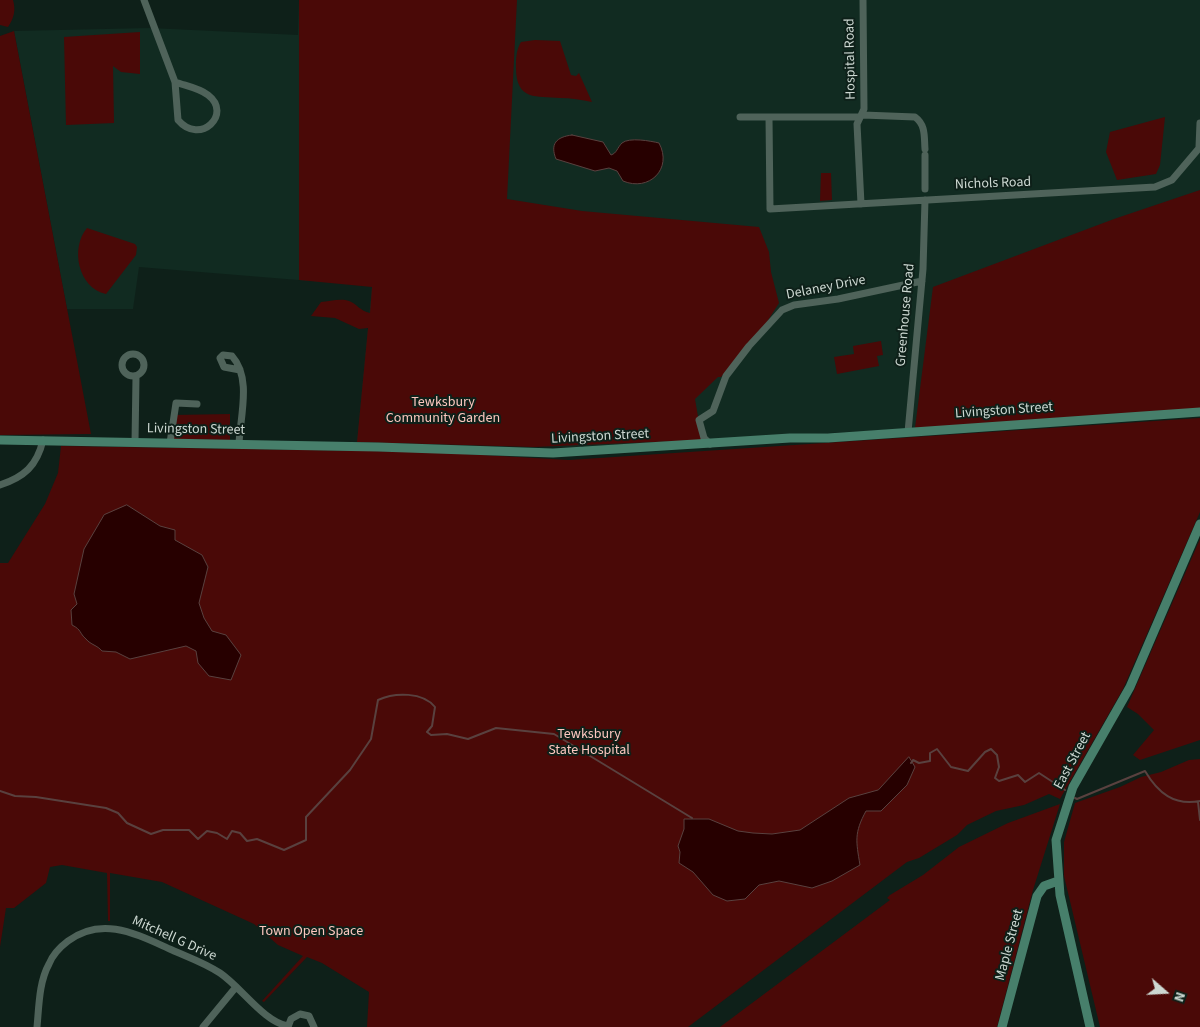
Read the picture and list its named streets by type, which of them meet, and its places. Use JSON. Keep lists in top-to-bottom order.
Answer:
{
  "streets": {
    "street": [
      "Hospital Road",
      "Nichols Road",
      "Delaney Drive",
      "Greenhouse Road",
      "Livingston Street",
      "East Street",
      "Mitchell G Drive",
      "Maple Street"
    ]
  },
  "crossings": [
    ["Hospital Road", "Nichols Road"],
    ["Nichols Road", "Greenhouse Road"],
    ["Delaney Drive", "Greenhouse Road"],
    ["Delaney Drive", "Livingston Street"],
    ["Greenhouse Road", "Livingston Street"],
    ["East Street", "Maple Street"]
  ],
  "parks": ["Tewksbury Community Garden", "Tewksbury State Hospital", "Town Open Space"],
  "north": "right"
}
